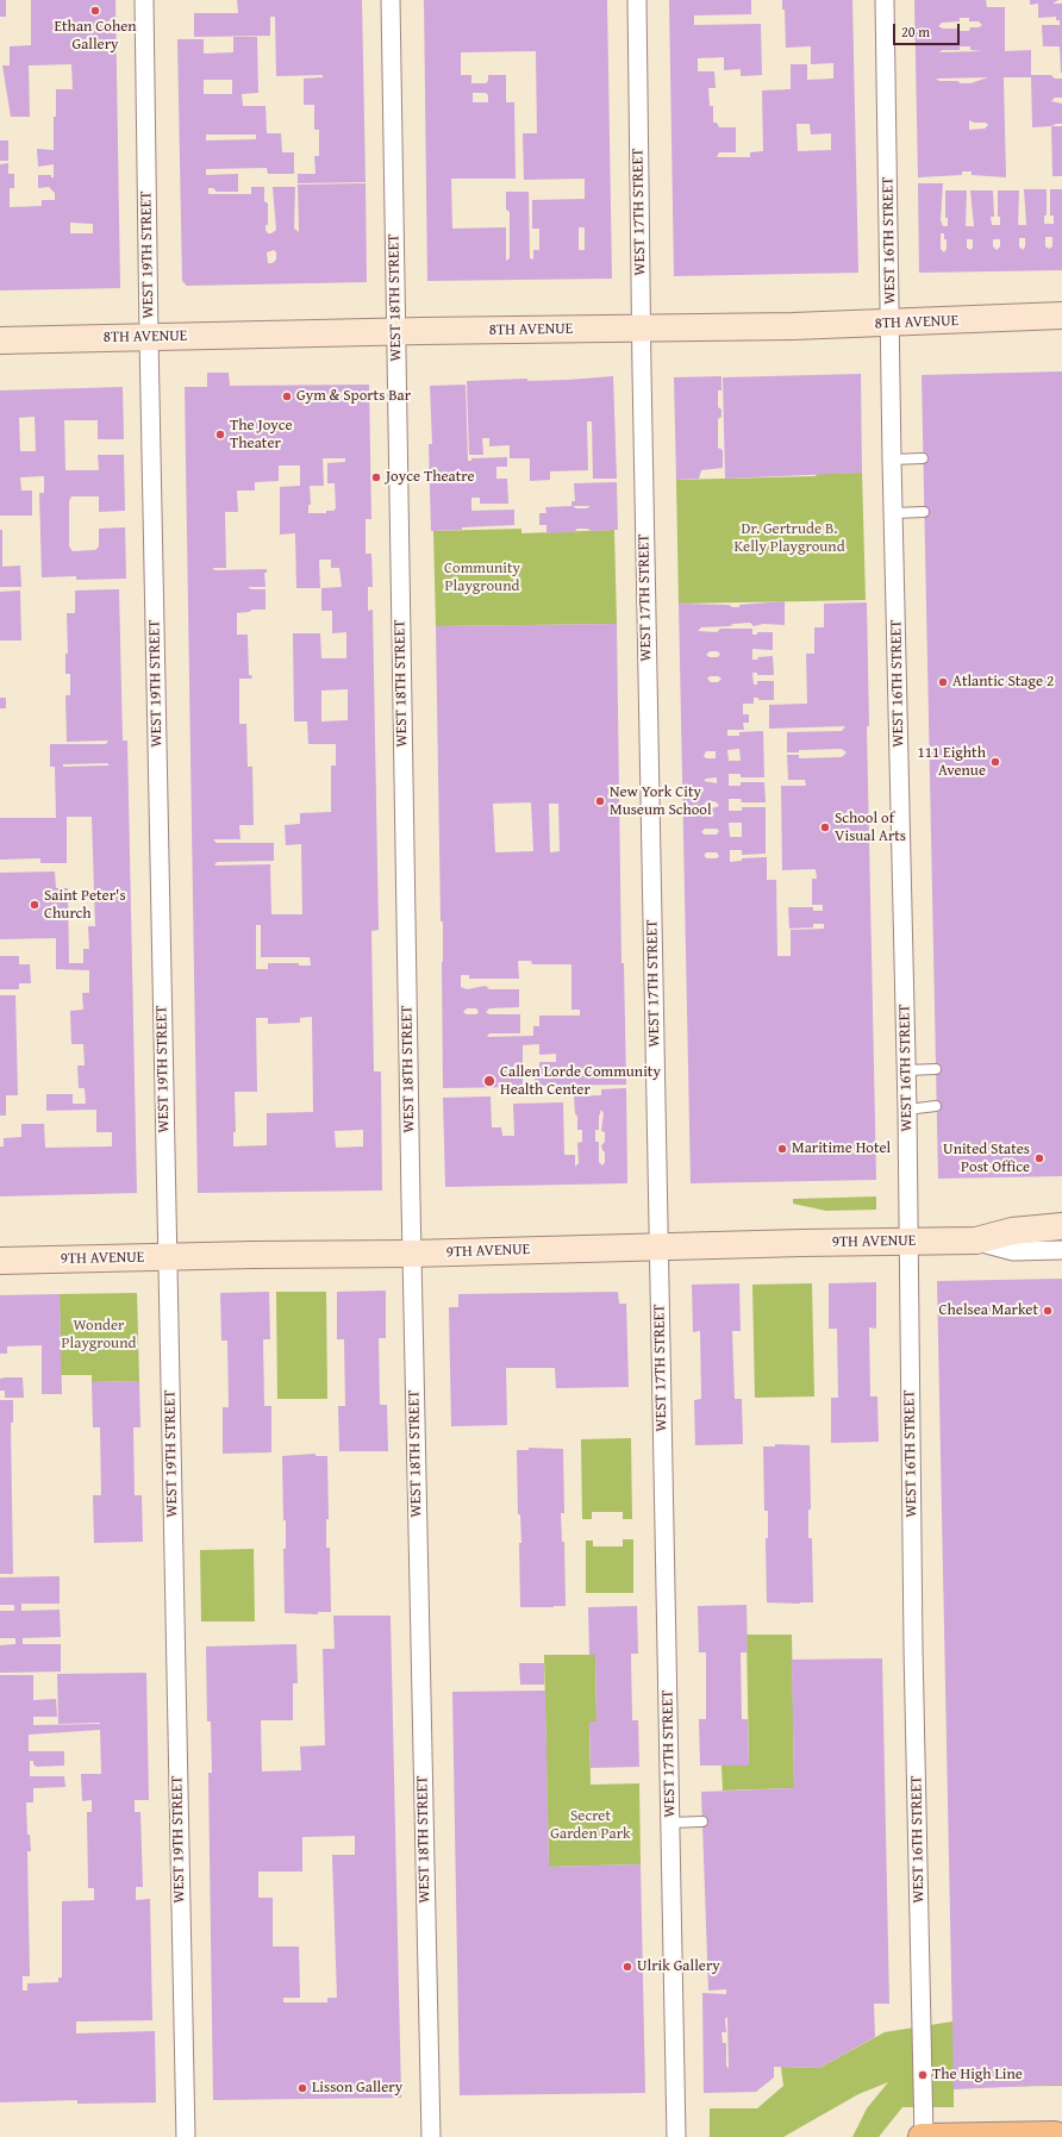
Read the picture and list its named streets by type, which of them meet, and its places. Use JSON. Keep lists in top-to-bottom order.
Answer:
{
  "streets": {
    "main road": ["8TH AVENUE", "9TH AVENUE"],
    "street": [
      "WEST 17TH STREET",
      "WEST 16TH STREET",
      "WEST 19TH STREET",
      "WEST 18TH STREET"
    ]
  },
  "crossings": [
    ["WEST 17TH STREET", "8TH AVENUE"],
    ["WEST 17TH STREET", "9TH AVENUE"],
    ["WEST 16TH STREET", "8TH AVENUE"],
    ["WEST 16TH STREET", "9TH AVENUE"],
    ["WEST 19TH STREET", "8TH AVENUE"],
    ["WEST 19TH STREET", "9TH AVENUE"],
    ["WEST 18TH STREET", "8TH AVENUE"],
    ["WEST 18TH STREET", "9TH AVENUE"]
  ],
  "parks": [
    "Dr. Gertrude B. Kelly Playground",
    "Community Playground",
    "Wonder Playground",
    "Secret Garden Park"
  ],
  "places": [
    "Ethan Cohen Gallery",
    "Gym & Sports Bar",
    "The Joyce Theater",
    "Joyce Theatre",
    "Atlantic Stage 2",
    "111 Eighth Avenue",
    "New York City Museum School",
    "School of Visual Arts",
    "Saint Peter's Church",
    "Callen Lorde Community Health Center",
    "Maritime Hotel",
    "United States Post Office",
    "Chelsea Market",
    "Ulrik Gallery",
    "The High Line",
    "Lisson Gallery"
  ],
  "scale_bar": "20 m"
}
